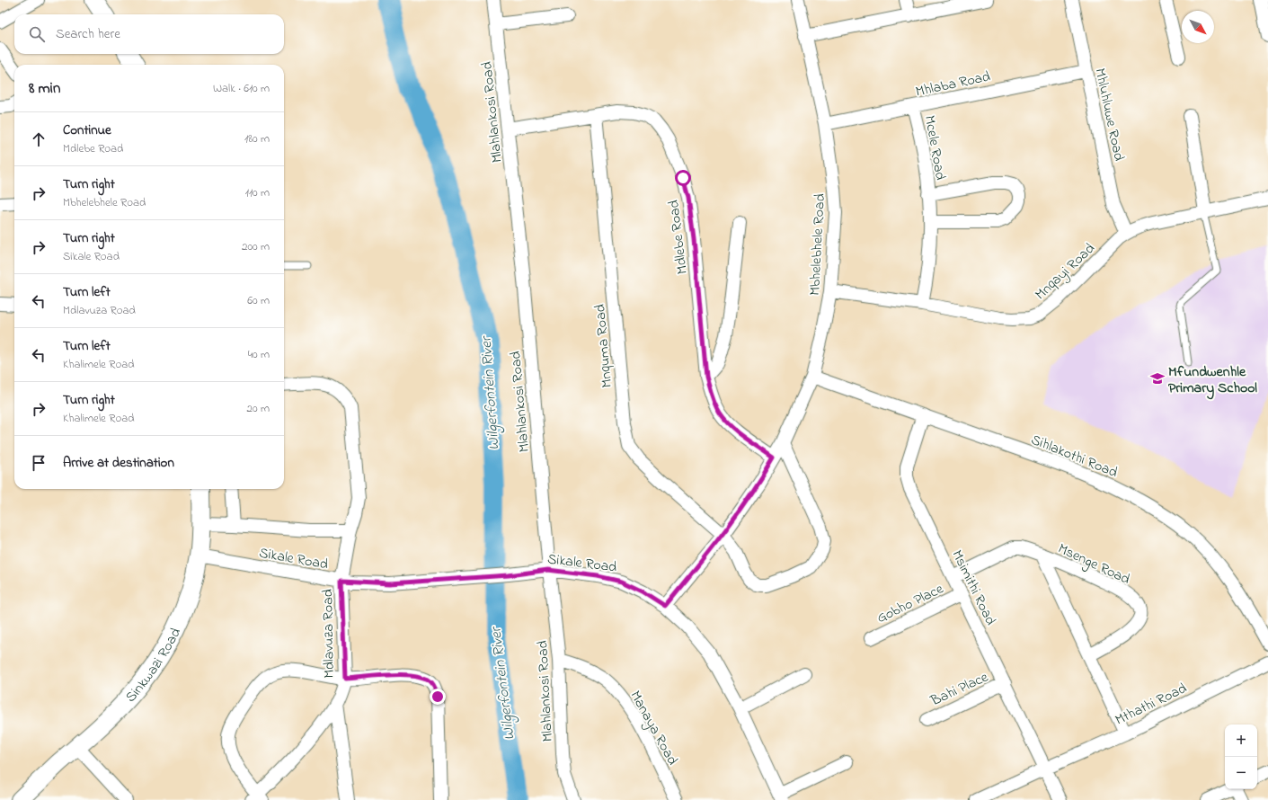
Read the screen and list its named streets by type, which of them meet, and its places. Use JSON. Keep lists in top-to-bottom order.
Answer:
{
  "streets": {
    "street": [
      "Mhlaba Road",
      "Mlahlankosi Road",
      "Mhluhluwe Road",
      "Mcele Road",
      "Mdlebe Road",
      "Mbhelebhele Road",
      "Mnqayi Road",
      "Mnquma Road",
      "Sihlakothi Road",
      "Sikale Road",
      "Msenge Road",
      "Msimithi Road",
      "Gobho Place",
      "Mdlavuza Road",
      "Sinkwazi Road",
      "Bahi Place",
      "Mthathi Road",
      "Manaya Road"
    ]
  },
  "crossings": [
    ["Mhlaba Road", "Mhluhluwe Road"],
    ["Mhlaba Road", "Mcele Road"],
    ["Mhlaba Road", "Mbhelebhele Road"],
    ["Mlahlankosi Road", "Mdlebe Road"],
    ["Mlahlankosi Road", "Sikale Road"],
    ["Mlahlankosi Road", "Manaya Road"],
    ["Mhluhluwe Road", "Mnqayi Road"],
    ["Mcele Road", "Mnqayi Road"],
    ["Mdlebe Road", "Mbhelebhele Road"],
    ["Mdlebe Road", "Mnquma Road"],
    ["Mbhelebhele Road", "Mnqayi Road"],
    ["Mbhelebhele Road", "Mnquma Road"],
    ["Mbhelebhele Road", "Sihlakothi Road"],
    ["Mbhelebhele Road", "Sikale Road"],
    ["Sihlakothi Road", "Msimithi Road"],
    ["Sikale Road", "Mdlavuza Road"],
    ["Sikale Road", "Sinkwazi Road"],
    ["Msenge Road", "Msimithi Road"],
    ["Msenge Road", "Mthathi Road"],
    ["Msimithi Road", "Gobho Place"],
    ["Msimithi Road", "Bahi Place"],
    ["Msimithi Road", "Mthathi Road"]
  ],
  "water": ["Wilgerfontein River"],
  "places": {
    "school or university": ["Mfundwenhle Primary School"]
  },
  "north": "bottom right",
  "page": {
    "search": "Search here",
    "heading": ["8 min", "Walk · 610 m"],
    "list": [
      ["Continue", "Mdlebe Road", "180 m"],
      ["Turn right", "Mbhelebhele Road", "110 m"],
      ["Turn right", "Sikale Road", "200 m"],
      ["Turn left", "Mdlavuza Road", "60 m"],
      ["Turn left", "Khalimele Road", "40 m"],
      ["Turn right", "Khalimele Road", "20 m"],
      "Arrive at destination"
    ],
    "map_buttons": ["+", "−"]
  }
}
